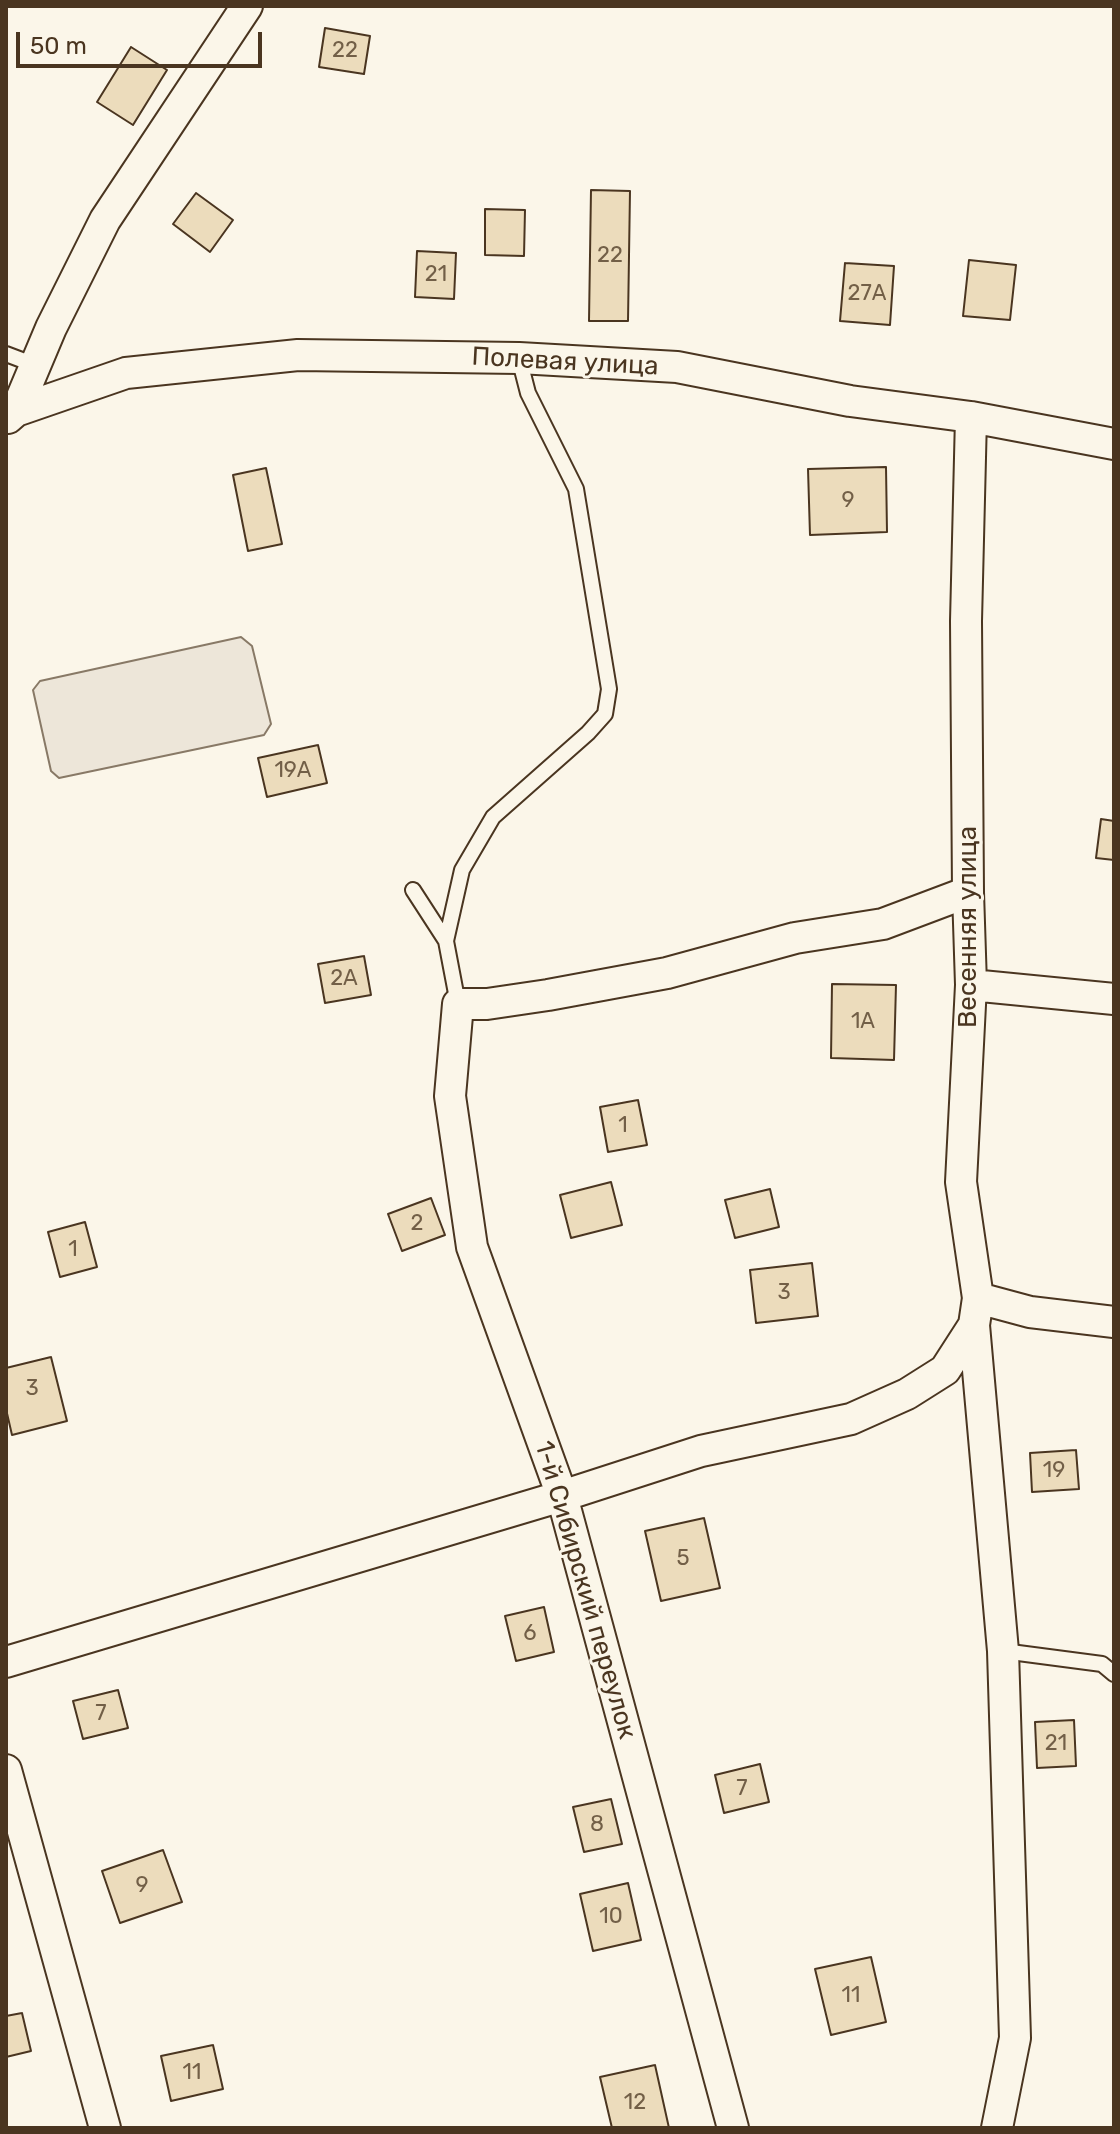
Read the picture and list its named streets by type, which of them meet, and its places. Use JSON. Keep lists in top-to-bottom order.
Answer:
{
  "streets": {
    "street": ["Полевая улица", "Весенняя улица", "1-й Сибирский переулок"]
  },
  "crossings": [
    ["Полевая улица", "Весенняя улица"]
  ],
  "house_numbers": [
    "22",
    "22",
    "21",
    "27А",
    "9",
    "19А",
    "2А",
    "1А",
    "1",
    "2",
    "1",
    "3",
    "3",
    "19",
    "5",
    "6",
    "7",
    "21",
    "7",
    "8",
    "9",
    "10",
    "11",
    "11",
    "12"
  ],
  "scale_bar": "50 m"
}
